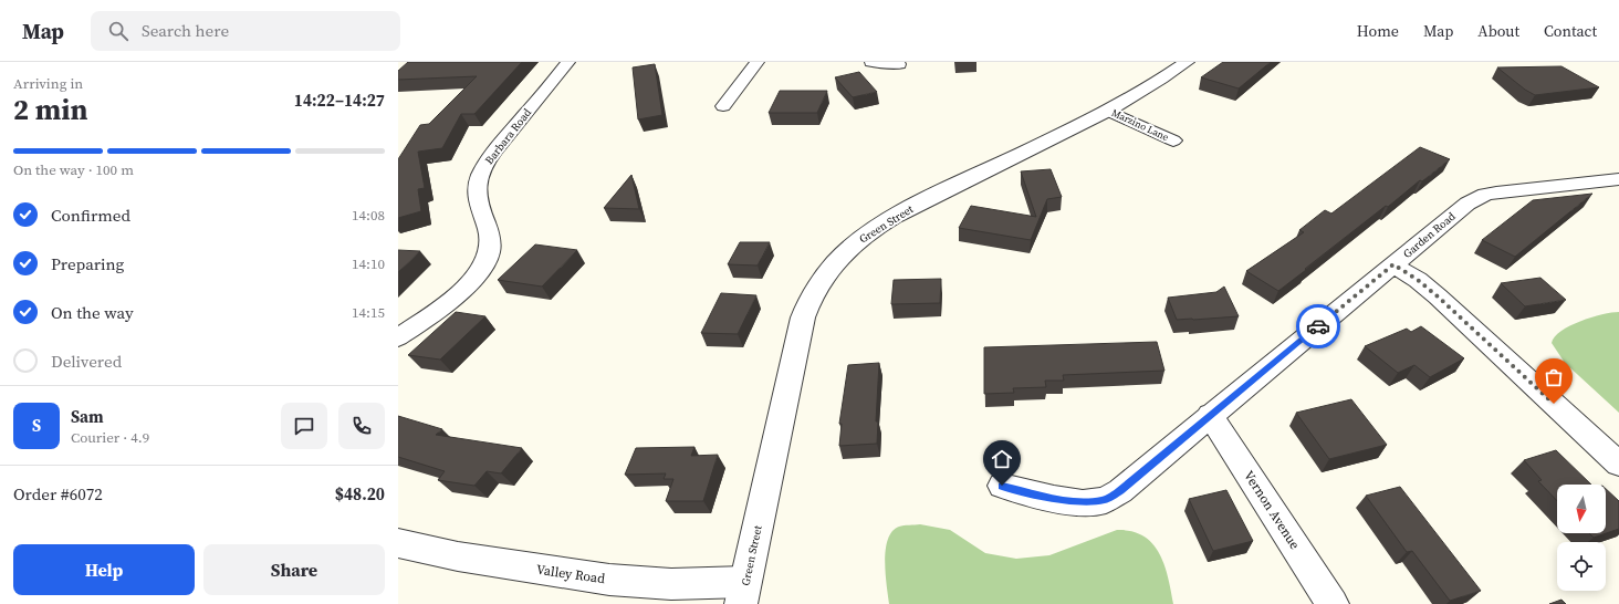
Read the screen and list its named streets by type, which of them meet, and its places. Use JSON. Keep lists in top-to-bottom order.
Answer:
{
  "streets": {
    "street": [
      "Marzino Lane",
      "Barbara Road",
      "Green Street",
      "Garden Road",
      "Vernon Avenue",
      "Valley Road"
    ]
  },
  "crossings": [
    ["Marzino Lane", "Green Street"],
    ["Green Street", "Valley Road"],
    ["Garden Road", "Vernon Avenue"]
  ],
  "north": "bottom",
  "page": {
    "header": "Map",
    "search": "Search here",
    "nav": [
      "Home",
      "Map",
      "About",
      "Contact"
    ],
    "heading": ["2 min", "Arriving in", "14:22–14:27"],
    "panel": [
      "Sam",
      "Courier · 4.9",
      "Order #6072",
      "$48.20"
    ],
    "bar": "On the way · 100 m",
    "list": [
      ["Confirmed", "14:08"],
      ["Preparing", "14:10"],
      ["On the way", "14:15"],
      "Delivered"
    ],
    "round": "S",
    "buttons": ["Help", "Share"]
  }
}
